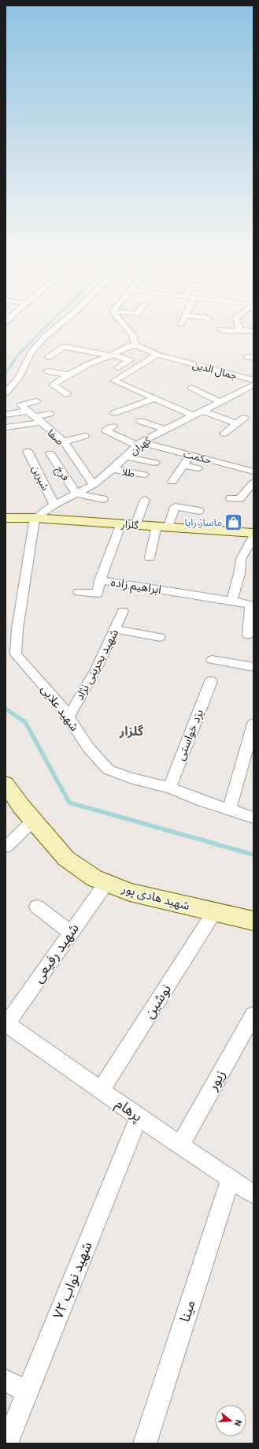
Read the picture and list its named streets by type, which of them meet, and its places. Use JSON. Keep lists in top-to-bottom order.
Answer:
{
  "streets": {
    "main road": ["گلزار", "شهید هادی پور"],
    "street": [
      "جمال الدین",
      "صفا",
      "کهران",
      "حکمت",
      "طلا",
      "فرخ",
      "شیرین",
      "ابراهیم زاده",
      "شهید بحرینی نژاد",
      "شهید علایی",
      "یزد خواستی",
      "شهید رفیعی",
      "نوشین",
      "زیور",
      "پرهام",
      "شهید نواب ۷۲",
      "مینا"
    ]
  },
  "crossings": [
    ["صفا", "کهران"],
    ["کهران", "حکمت"],
    ["کهران", "طلا"],
    ["کهران", "فرخ"],
    ["کهران", "شیرین"],
    ["کهران", "گلزار"],
    ["کهران", "شهید علایی"],
    ["گلزار", "ابراهیم زاده"],
    ["گلزار", "شهید علایی"],
    ["شهید بحرینی نژاد", "شهید علایی"],
    ["شهید علایی", "یزد خواستی"],
    ["شهید هادی پور", "شهید رفیعی"],
    ["شهید هادی پور", "نوشین"],
    ["شهید رفیعی", "پرهام"],
    ["نوشین", "پرهام"],
    ["زیور", "پرهام"],
    ["پرهام", "شهید نواب ۷۲"],
    ["پرهام", "مینا"]
  ],
  "districts": ["گلزار"],
  "places": {
    "shop": ["ماساژ رایا"]
  },
  "north": "right"
}
